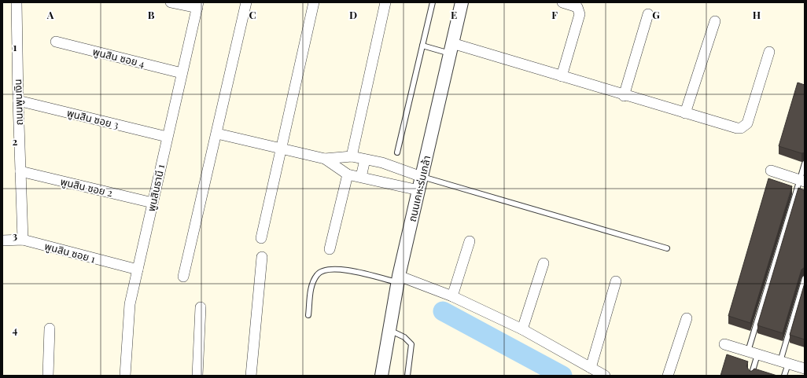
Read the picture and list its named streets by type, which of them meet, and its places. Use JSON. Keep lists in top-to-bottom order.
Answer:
{
  "streets": {
    "street": [
      "พูนสิน ซอย 4",
      "ถนนพูนเงิน",
      "พูนสิน ซอย 3",
      "พูนสิน ซอย 2",
      "พูนสินธานี 1",
      "ถนนเคหะร่มเกล้า",
      "พูนสิน ซอย 1"
    ]
  },
  "crossings": [
    ["พูนสิน ซอย 4", "พูนสินธานี 1"],
    ["ถนนพูนเงิน", "พูนสิน ซอย 3"],
    ["ถนนพูนเงิน", "พูนสิน ซอย 2"],
    ["ถนนพูนเงิน", "พูนสิน ซอย 1"],
    ["พูนสิน ซอย 3", "พูนสินธานี 1"],
    ["พูนสิน ซอย 2", "พูนสินธานี 1"],
    ["พูนสินธานี 1", "พูนสิน ซอย 1"]
  ],
  "grid": {
    "columns": [
      "A",
      "B",
      "C",
      "D",
      "E",
      "F",
      "G",
      "H"
    ],
    "rows": [
      "1",
      "2",
      "3",
      "4"
    ]
  }
}
